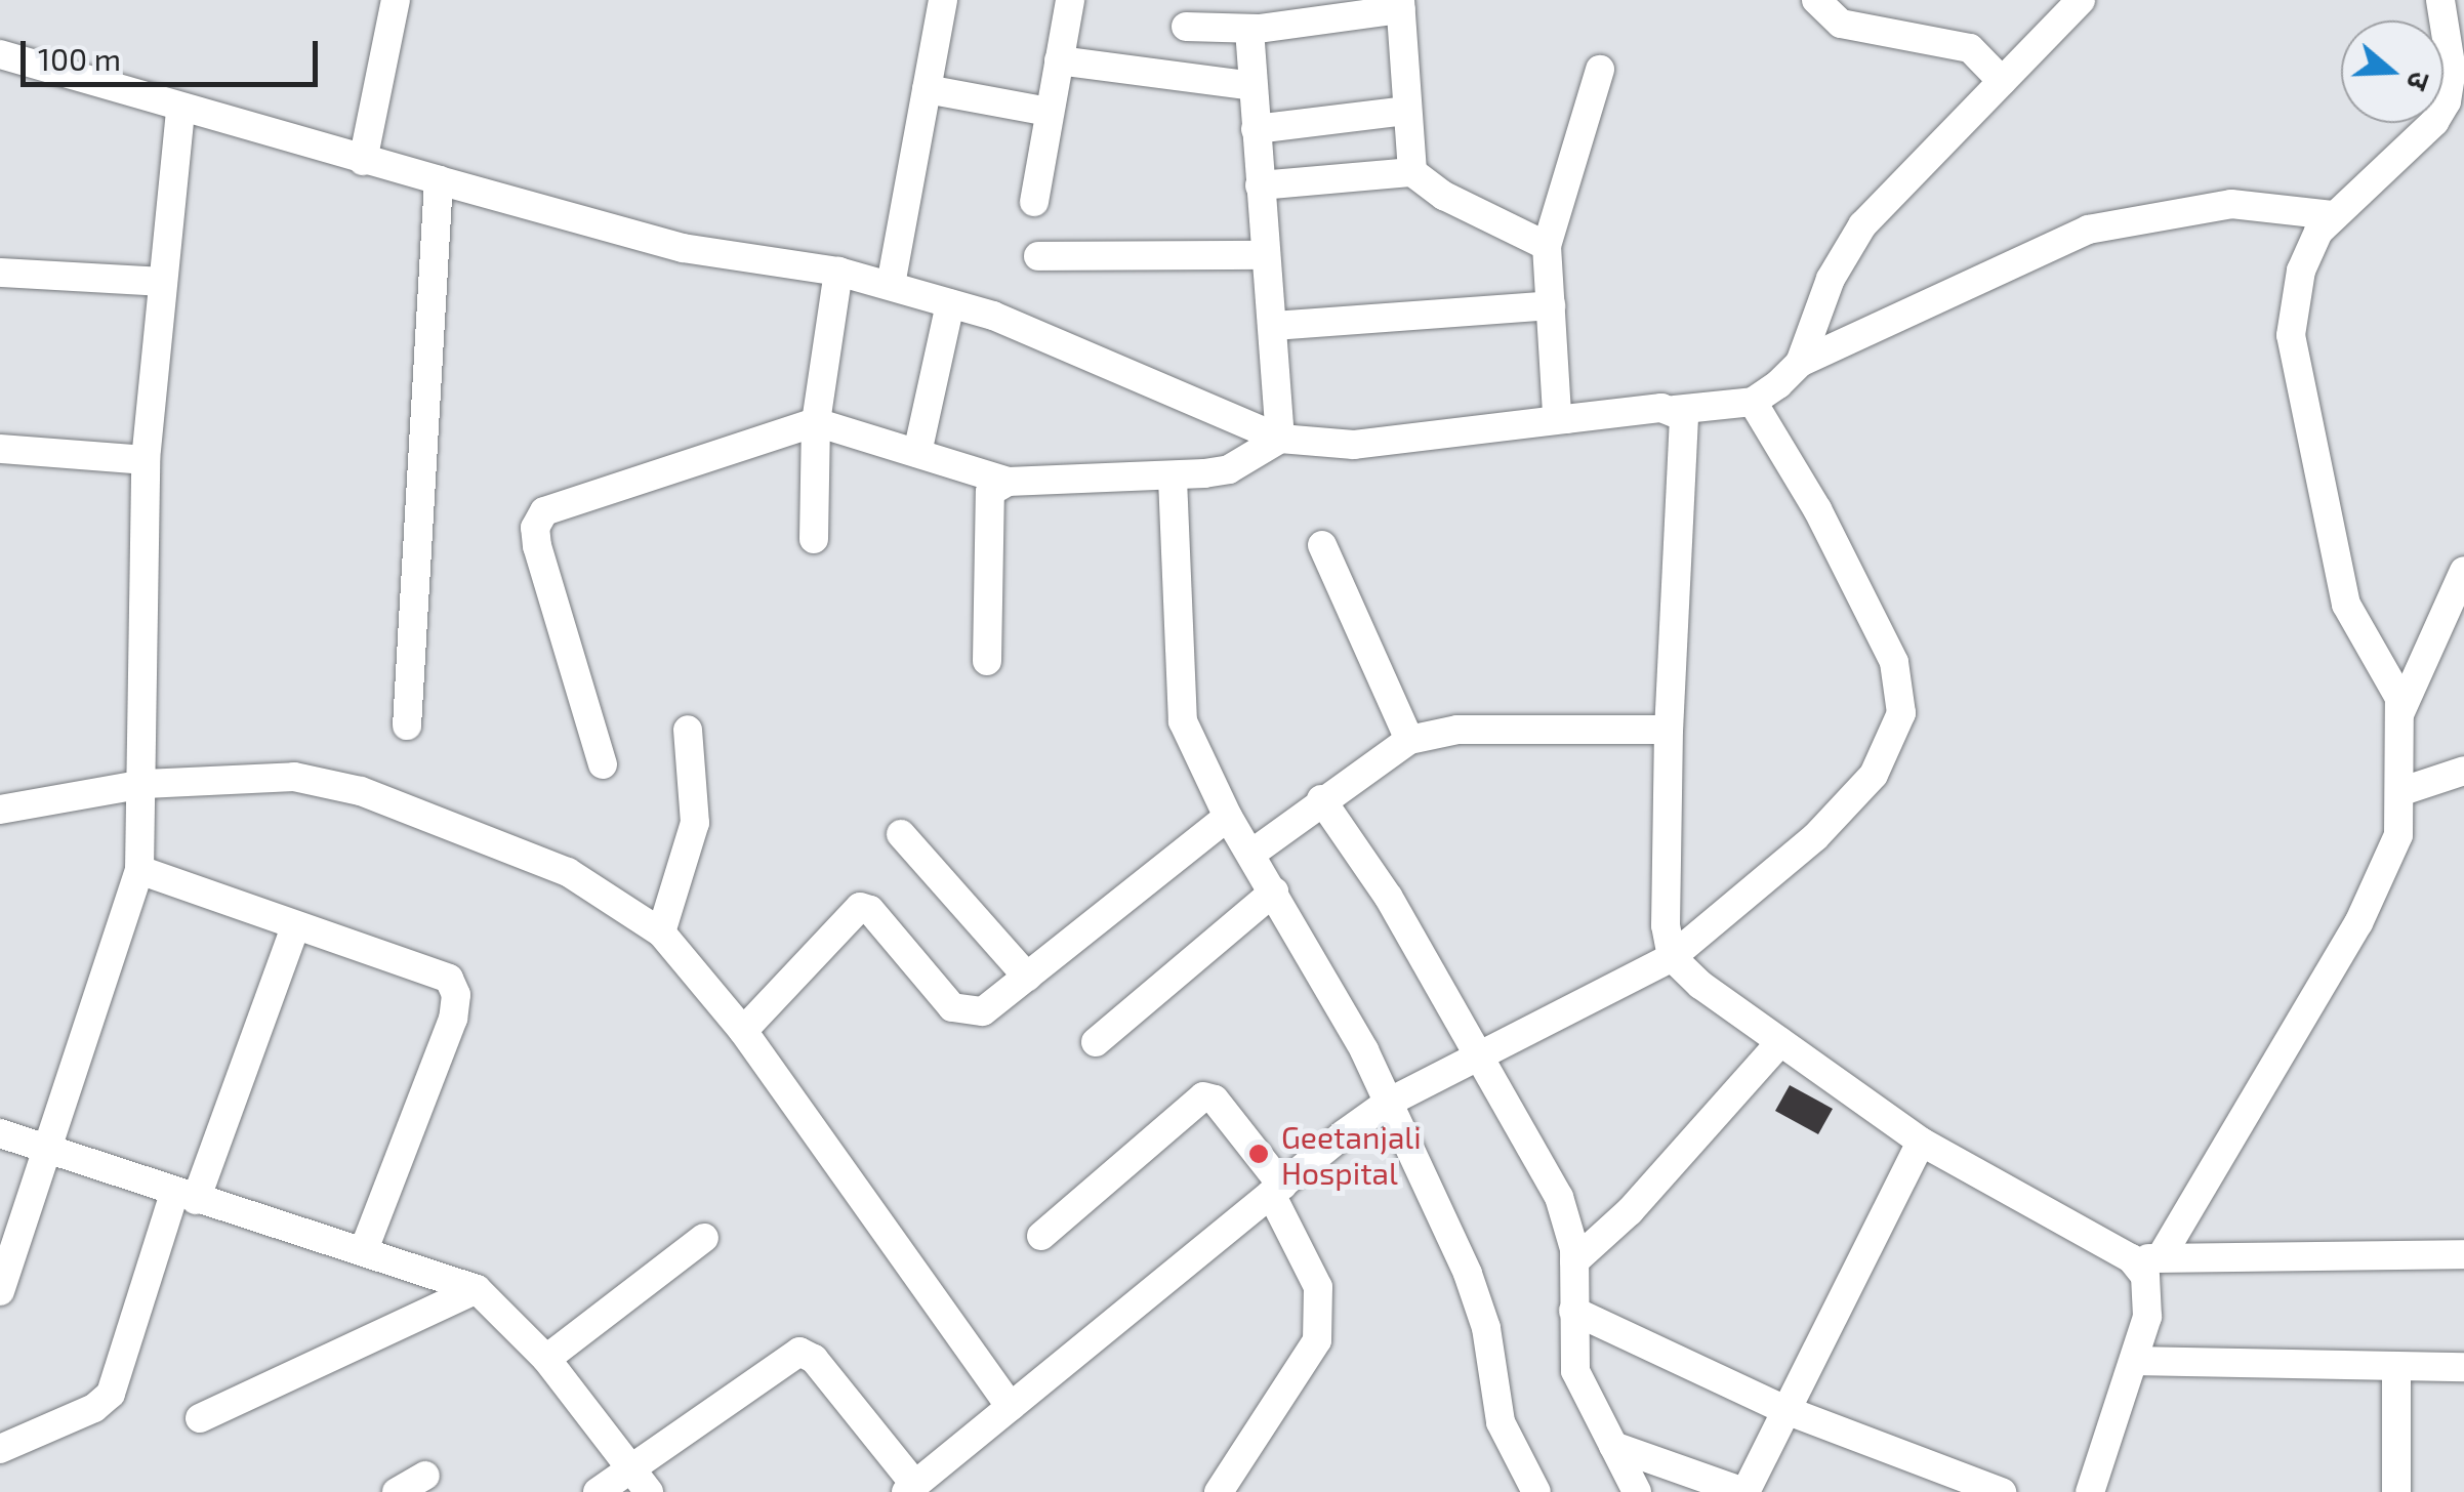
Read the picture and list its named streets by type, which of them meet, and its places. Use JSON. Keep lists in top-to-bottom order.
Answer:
{
  "places": ["Geetanjali Hospital"],
  "scale_bar": "100 m",
  "north": "right"
}
